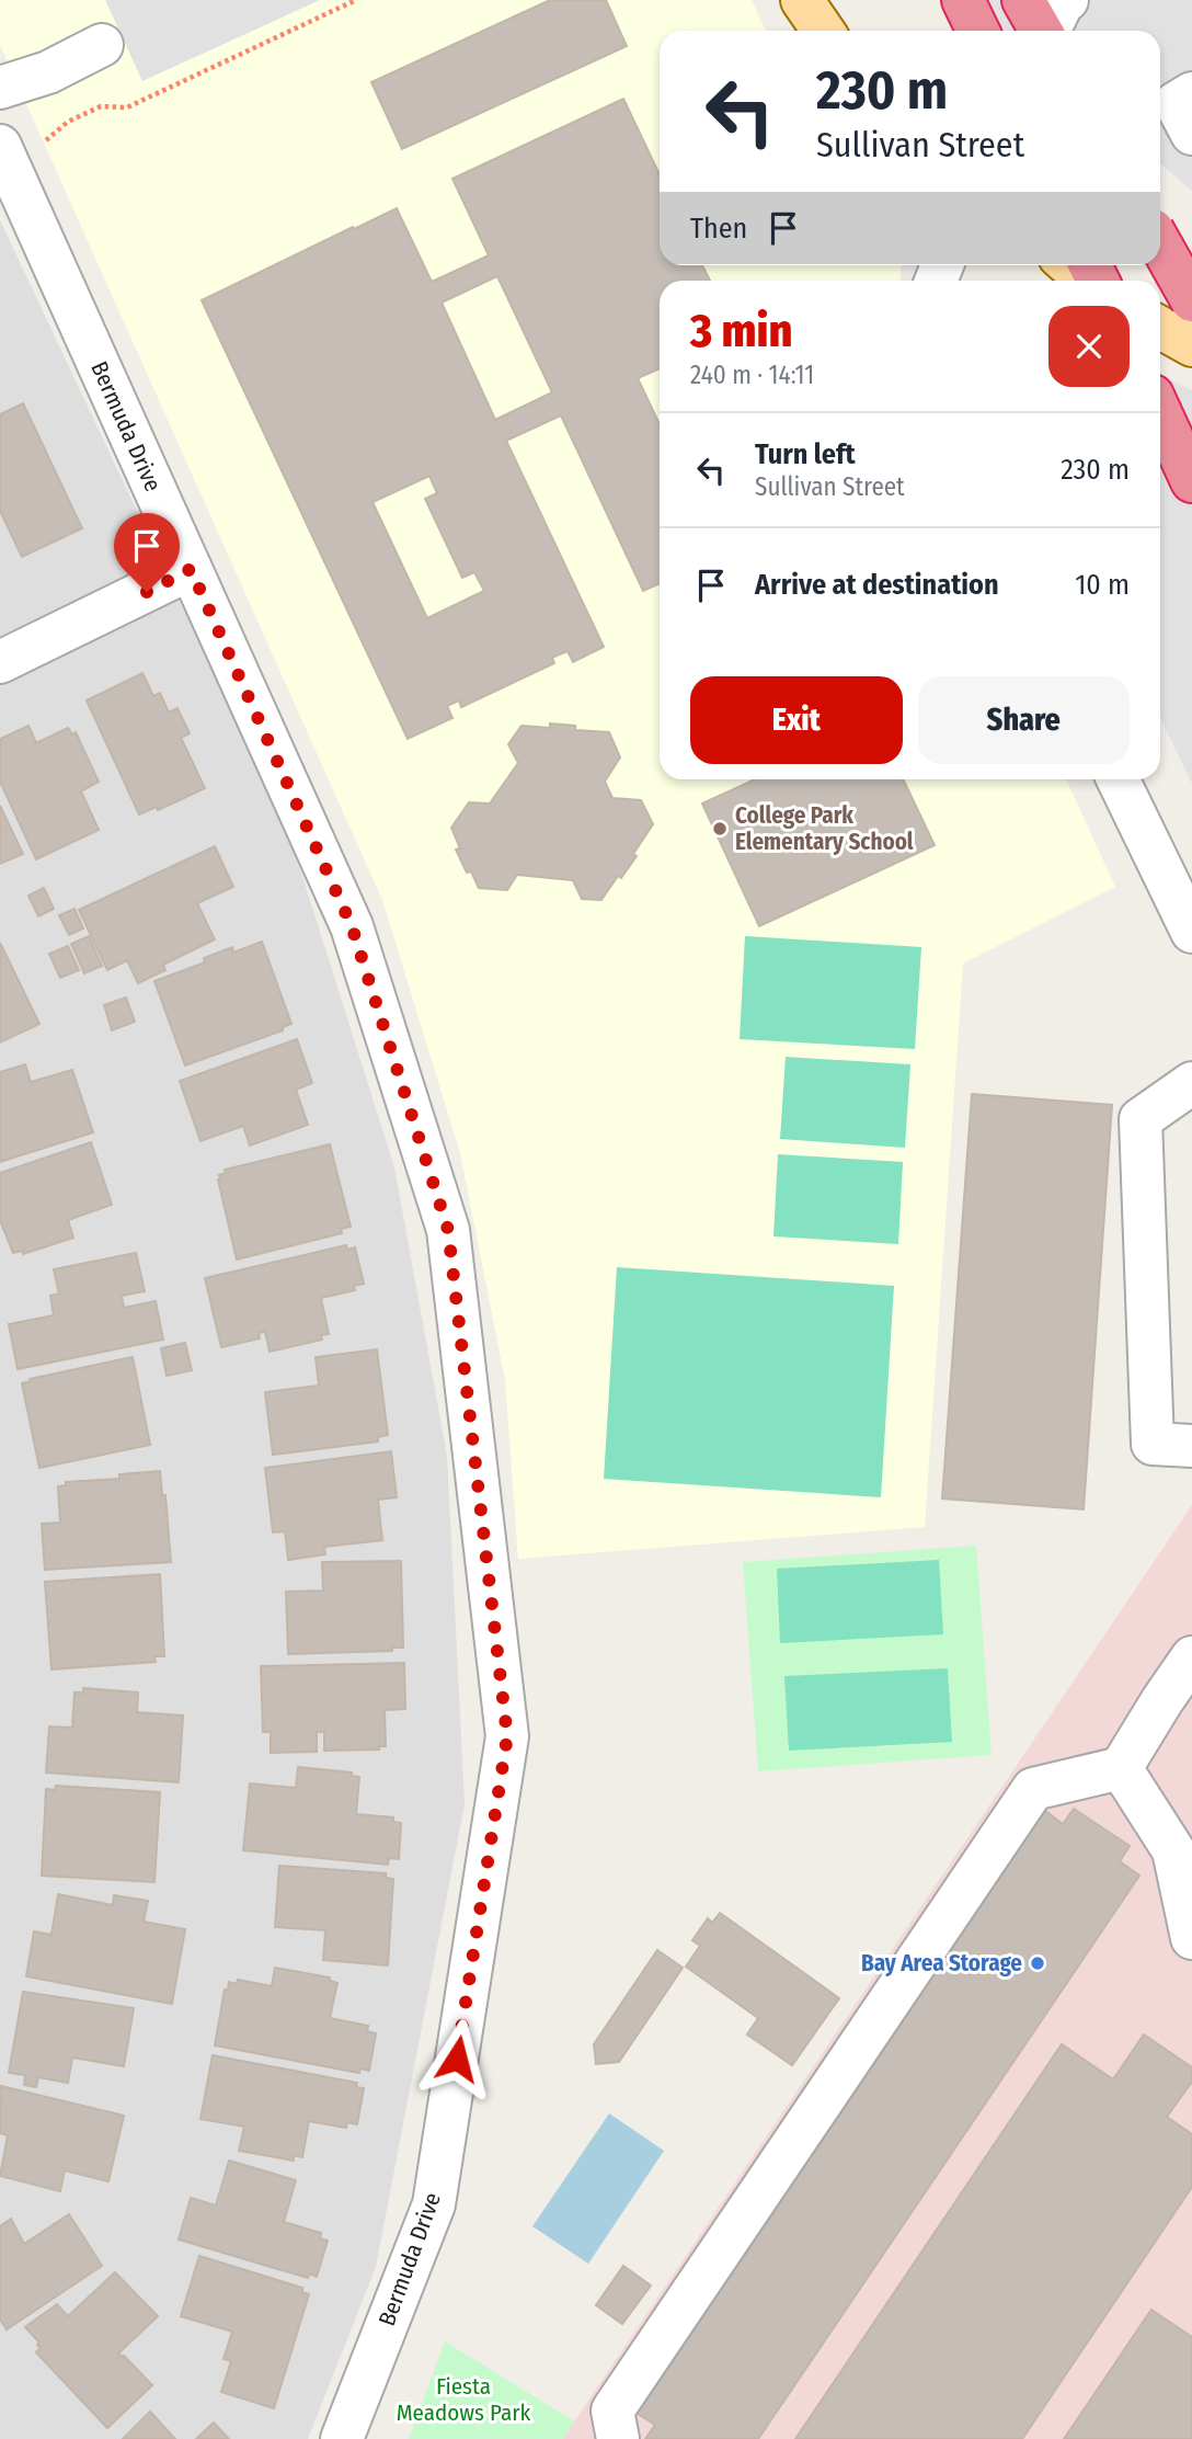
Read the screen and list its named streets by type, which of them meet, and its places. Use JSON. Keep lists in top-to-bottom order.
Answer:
{
  "streets": {
    "street": ["Bermuda Drive"]
  },
  "parks": ["Fiesta Meadows Park"],
  "places": ["College Park Elementary School", "Bay Area Storage"],
  "page": {
    "turn": ["230 m", "Sullivan Street"],
    "then": "Then",
    "heading": ["3 min", "240 m · 14:11"],
    "list": [
      {
        "name": "Turn left",
        "note": "Sullivan Street",
        "value": "230 m"
      },
      {
        "name": "Arrive at destination",
        "value": "10 m"
      }
    ],
    "buttons": ["Exit", "Share"]
  }
}
